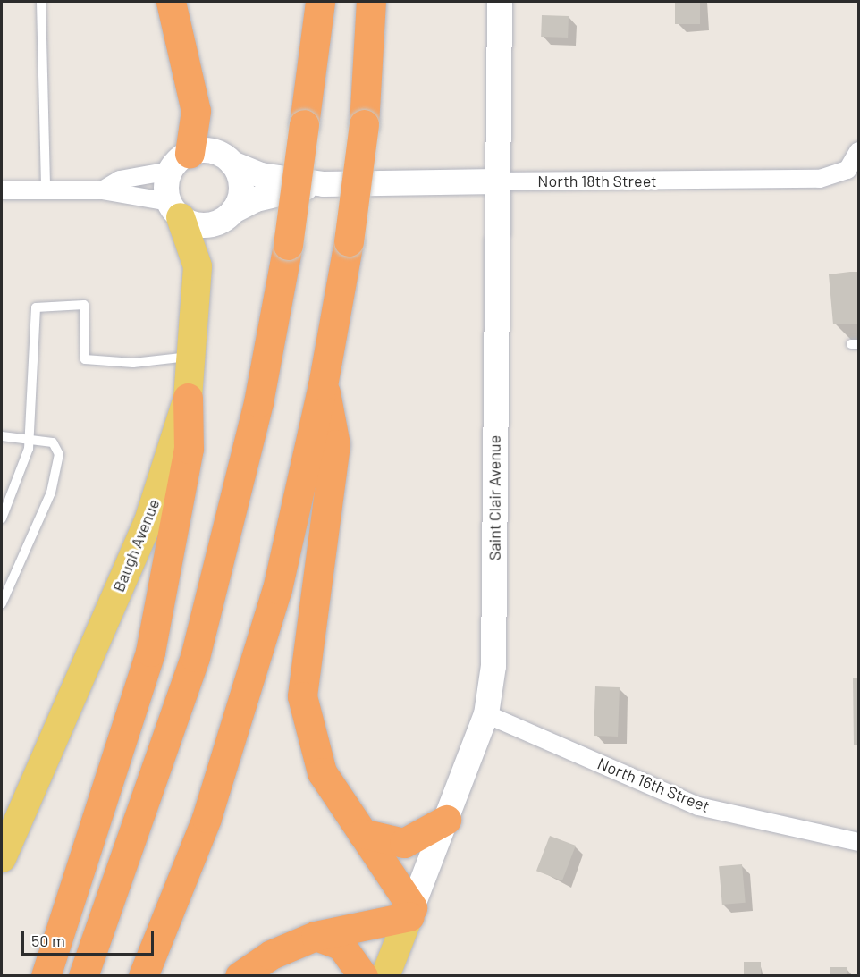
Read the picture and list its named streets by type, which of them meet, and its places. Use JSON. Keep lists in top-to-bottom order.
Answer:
{
  "streets": {
    "main road": ["North 18th Street", "Saint Clair Avenue", "Baugh Avenue"],
    "street": ["North 16th Street"]
  },
  "crossings": [
    ["North 18th Street", "Saint Clair Avenue"],
    ["North 18th Street", "Baugh Avenue"],
    ["Saint Clair Avenue", "North 16th Street"]
  ],
  "scale_bar": "50 m"
}
